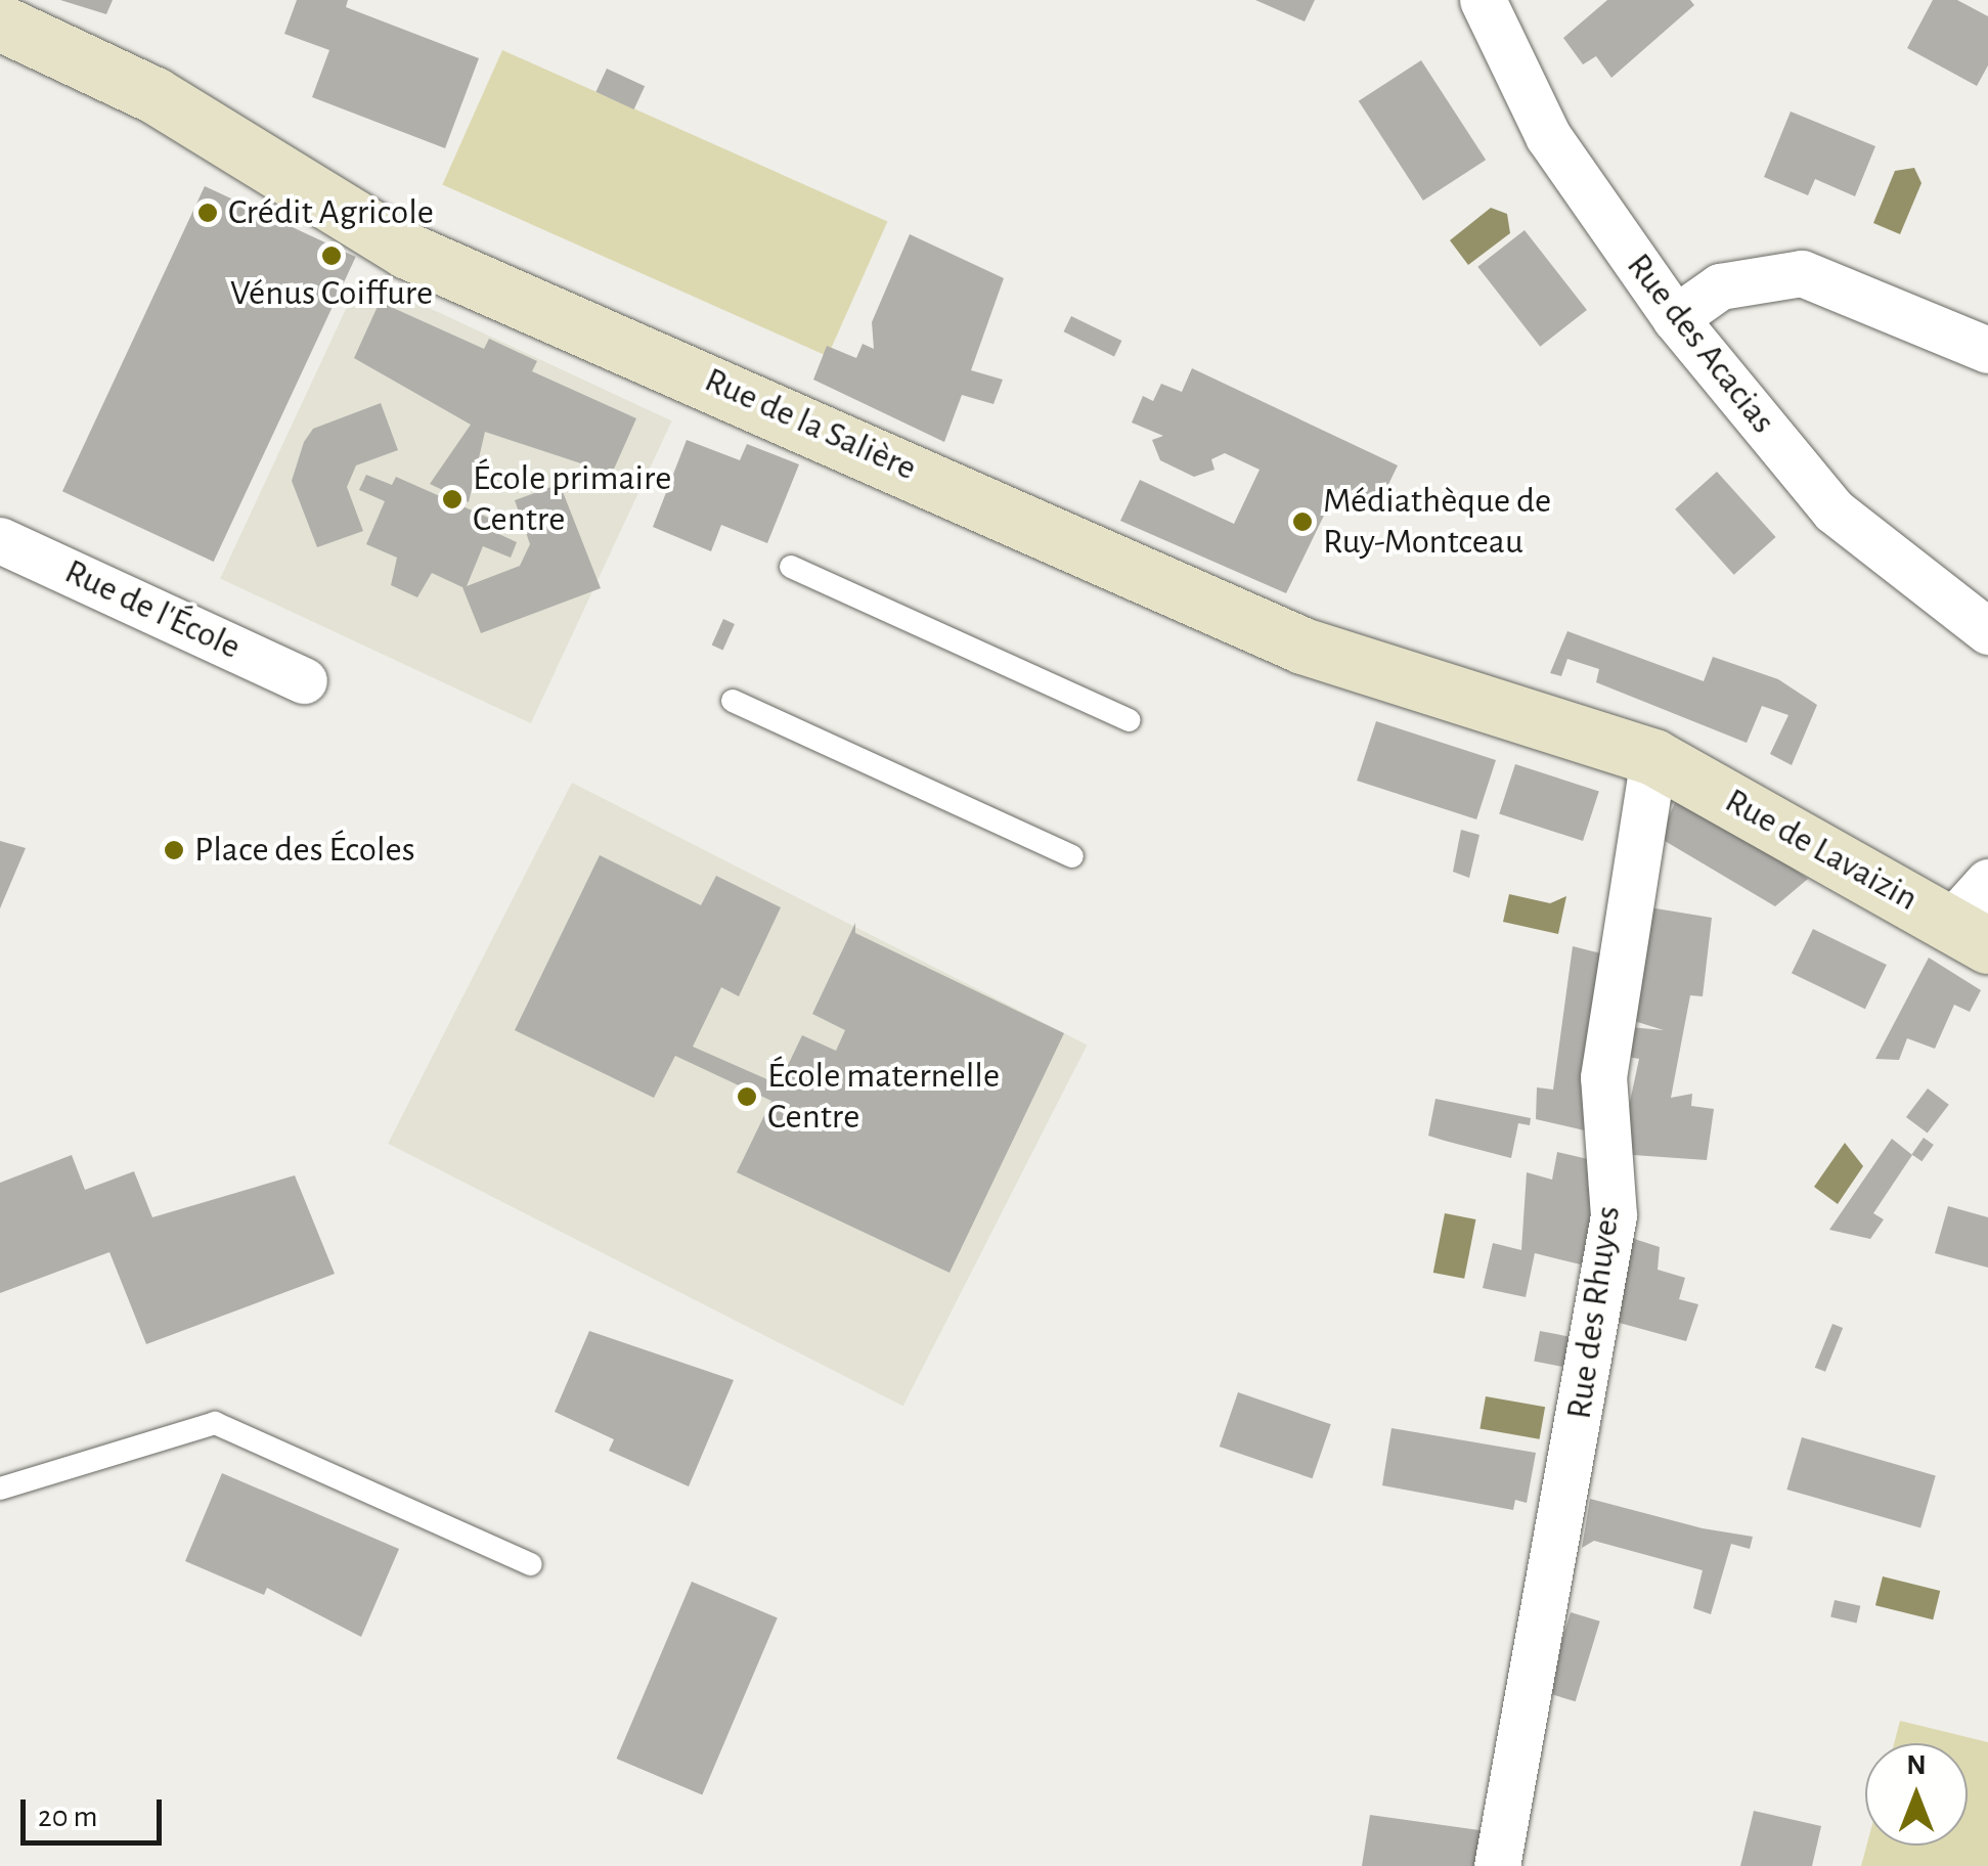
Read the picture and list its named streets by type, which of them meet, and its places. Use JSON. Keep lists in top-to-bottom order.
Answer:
{
  "streets": {
    "main road": ["Rue de la Salière", "Rue de Lavaizin"],
    "street": ["Rue des Acacias", "Rue de l'École", "Rue des Rhuyes"]
  },
  "crossings": [
    ["Rue de la Salière", "Rue de Lavaizin"],
    ["Rue de la Salière", "Rue des Rhuyes"],
    ["Rue de Lavaizin", "Rue des Rhuyes"]
  ],
  "places": [
    "Crédit Agricole",
    "Vénus Coiffure",
    "École primaire Centre",
    "Médiathèque de Ruy-Montceau",
    "Place des Écoles",
    "École maternelle Centre"
  ],
  "scale_bar": "20 m",
  "north": "top"
}
